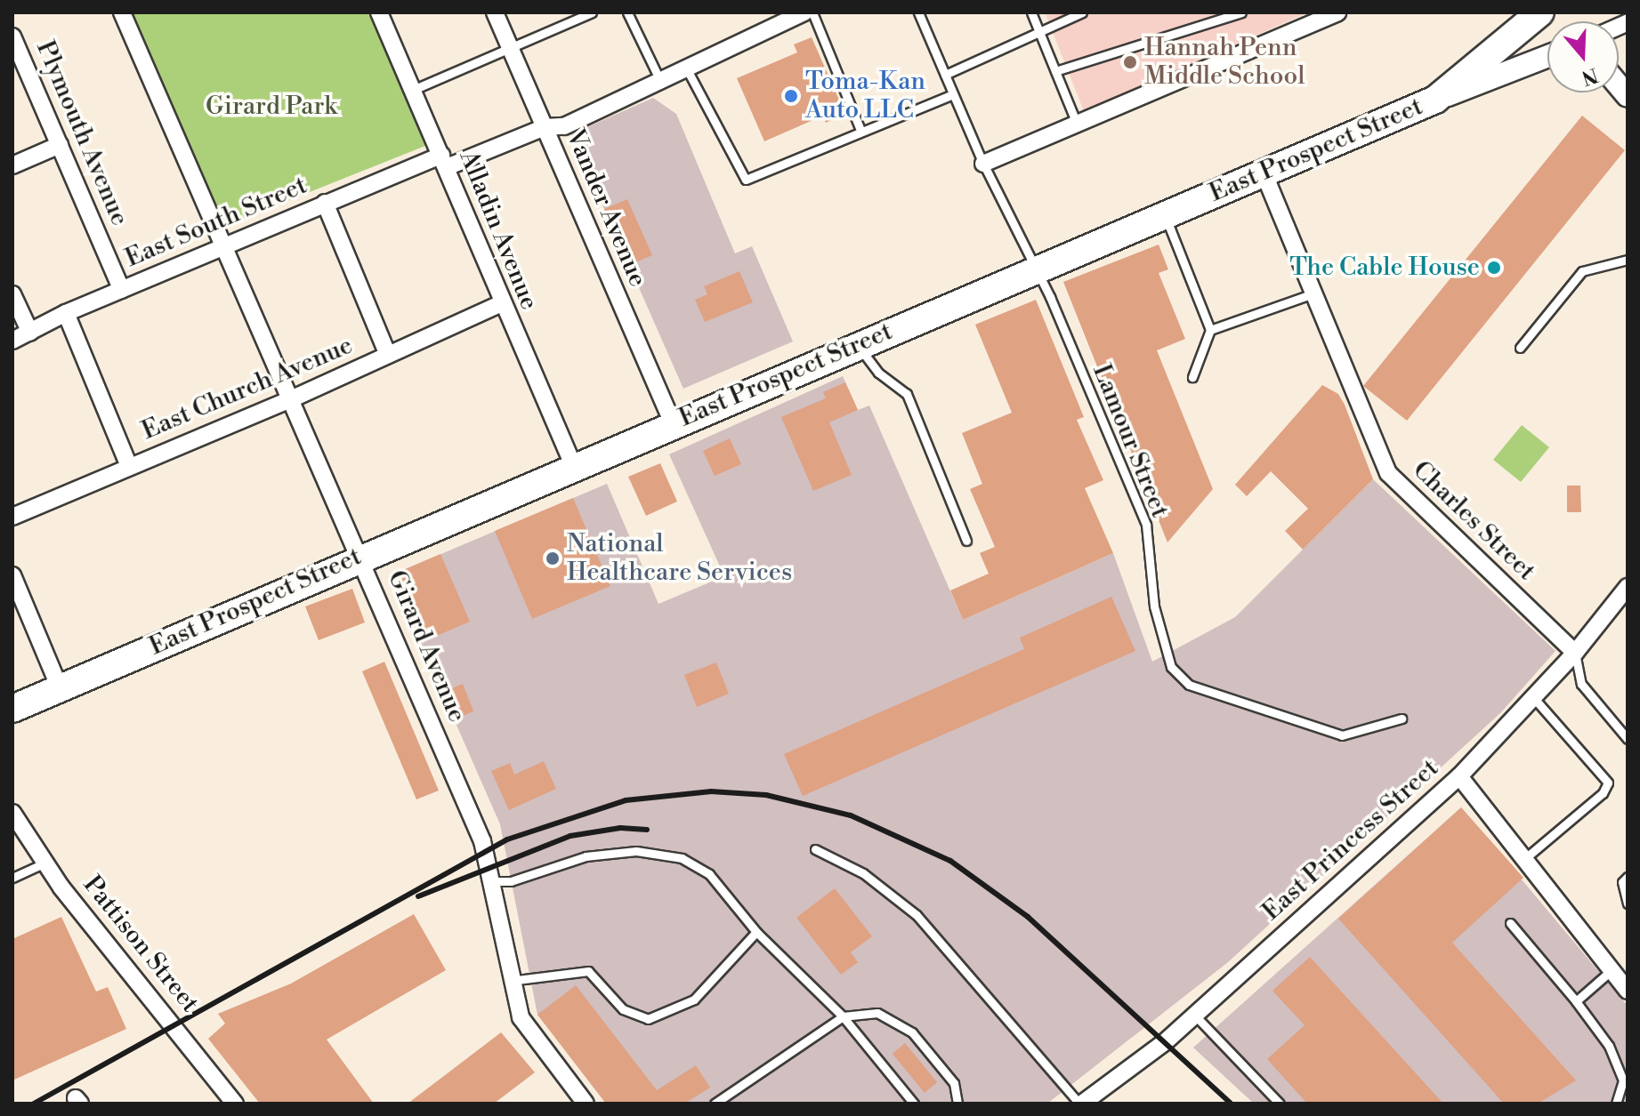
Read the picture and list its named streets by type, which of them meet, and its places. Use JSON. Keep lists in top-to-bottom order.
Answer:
{
  "streets": {
    "main road": ["East Prospect Street"],
    "street": [
      "Plymouth Avenue",
      "Vander Avenue",
      "East South Street",
      "Alladin Avenue",
      "East Church Avenue",
      "Charles Street",
      "Girard Avenue",
      "East Princess Street",
      "Pattison Street"
    ],
    "lane": ["Lamour Street"]
  },
  "crossings": [
    ["Plymouth Avenue", "East South Street"],
    ["East Prospect Street", "Vander Avenue"],
    ["East Prospect Street", "Alladin Avenue"],
    ["East Prospect Street", "Lamour Street"],
    ["East Prospect Street", "Charles Street"],
    ["East Prospect Street", "Girard Avenue"],
    ["Vander Avenue", "East South Street"],
    ["East South Street", "Alladin Avenue"],
    ["East South Street", "Girard Avenue"],
    ["Alladin Avenue", "East Church Avenue"],
    ["East Church Avenue", "Girard Avenue"],
    ["Charles Street", "East Princess Street"]
  ],
  "parks": ["Girard Park"],
  "places": [
    "Hannah Penn Middle School",
    "Toma-Kan Auto LLC",
    "The Cable House",
    "National Healthcare Services"
  ],
  "north": "bottom"
}
